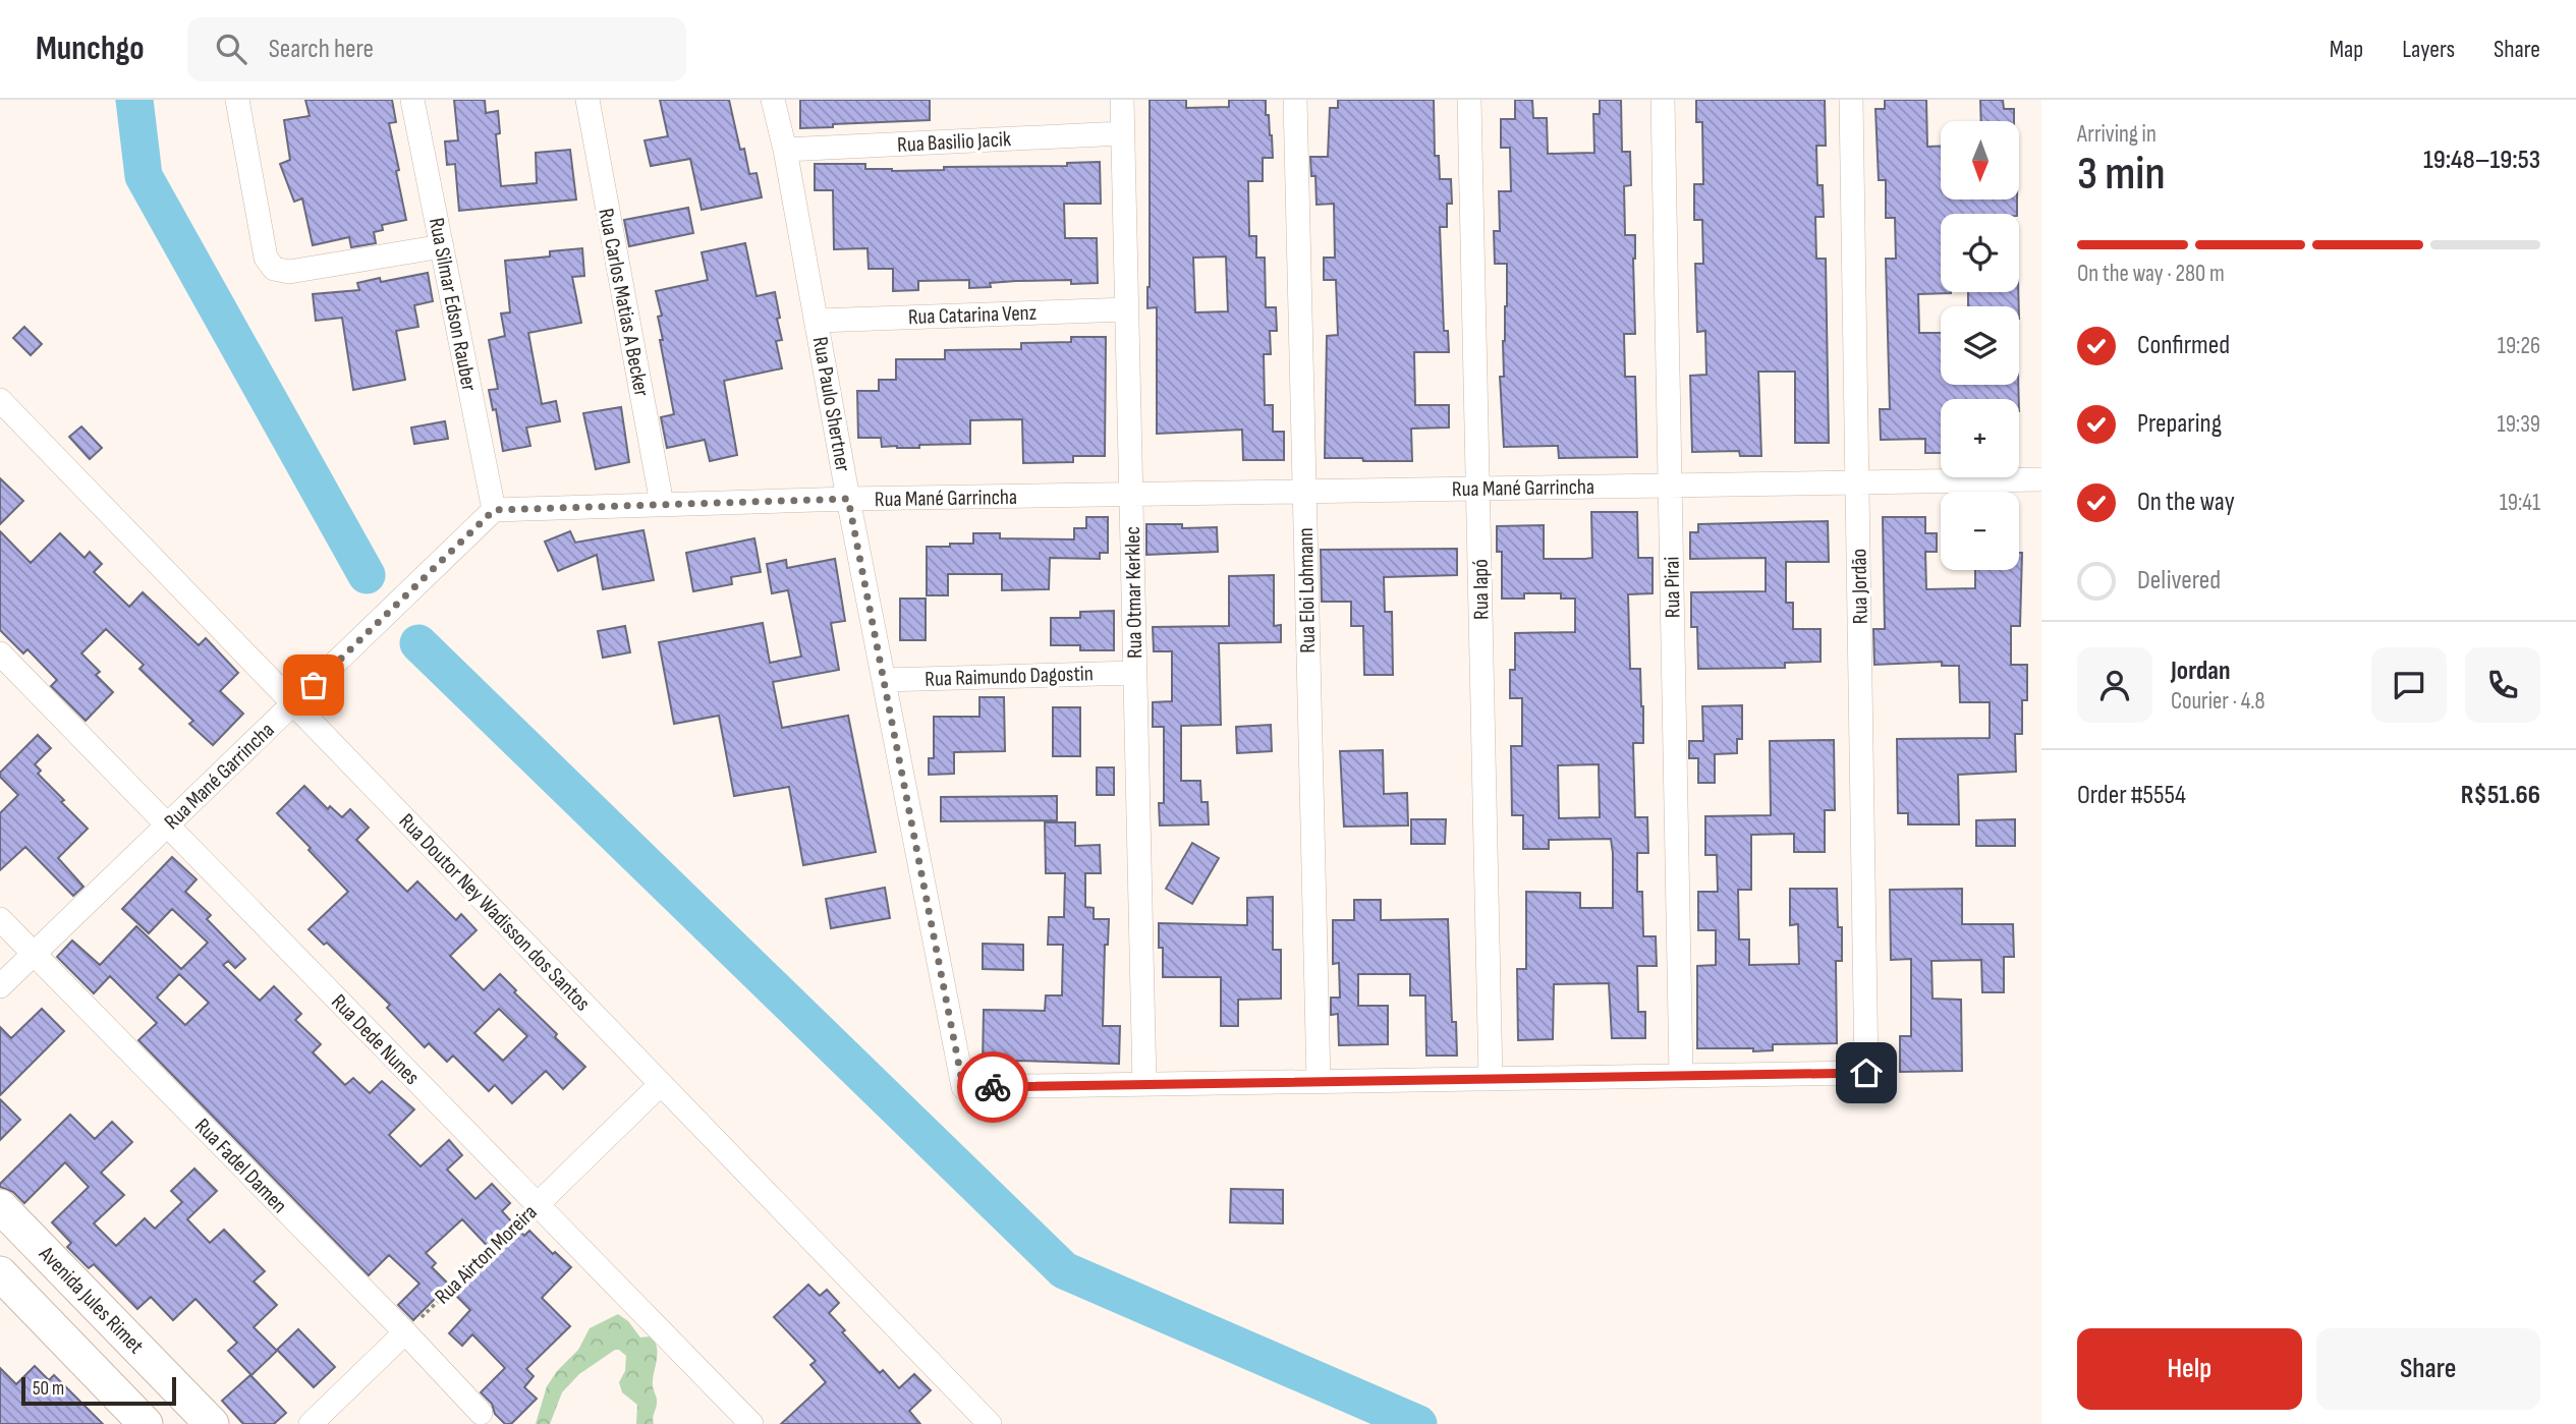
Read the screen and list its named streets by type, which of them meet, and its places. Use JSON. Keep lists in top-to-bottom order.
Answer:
{
  "streets": {
    "main road": ["Avenida Jules Rimet"],
    "street": [
      "Rua Basilio Jacik",
      "Rua Carlos Matias A Becker",
      "Rua Silmar Edson Rauber",
      "Rua Catarina Venz",
      "Rua Paulo Shertner",
      "Rua Mané Garrincha",
      "Rua Jordão",
      "Rua Pirai",
      "Rua Iapó",
      "Rua Eloi Lohmann",
      "Rua Otmar Kerklec",
      "Rua Raimundo Dagostin",
      "Rua Doutor Ney Wadisson dos Santos",
      "Rua Dede Nunes",
      "Rua Fadel Damen",
      "Rua Airton Moreira"
    ]
  },
  "crossings": [
    ["Rua Basilio Jacik", "Rua Paulo Shertner"],
    ["Rua Basilio Jacik", "Rua Otmar Kerklec"],
    ["Rua Carlos Matias A Becker", "Rua Mané Garrincha"],
    ["Rua Silmar Edson Rauber", "Rua Mané Garrincha"],
    ["Rua Catarina Venz", "Rua Paulo Shertner"],
    ["Rua Catarina Venz", "Rua Otmar Kerklec"],
    ["Rua Paulo Shertner", "Rua Mané Garrincha"],
    ["Rua Paulo Shertner", "Rua Otmar Kerklec"],
    ["Rua Paulo Shertner", "Rua Raimundo Dagostin"],
    ["Rua Mané Garrincha", "Rua Jordão"],
    ["Rua Mané Garrincha", "Rua Pirai"],
    ["Rua Mané Garrincha", "Rua Iapó"],
    ["Rua Mané Garrincha", "Rua Eloi Lohmann"],
    ["Rua Mané Garrincha", "Rua Otmar Kerklec"],
    ["Rua Mané Garrincha", "Rua Doutor Ney Wadisson dos Santos"],
    ["Rua Mané Garrincha", "Rua Dede Nunes"],
    ["Rua Mané Garrincha", "Rua Fadel Damen"],
    ["Rua Jordão", "Rua Pirai"],
    ["Rua Otmar Kerklec", "Rua Raimundo Dagostin"],
    ["Rua Doutor Ney Wadisson dos Santos", "Rua Airton Moreira"],
    ["Rua Dede Nunes", "Rua Airton Moreira"],
    ["Rua Fadel Damen", "Rua Airton Moreira"]
  ],
  "scale_bar": "50 m",
  "north": "bottom",
  "page": {
    "header": "Munchgo",
    "search": "Search here",
    "nav": ["Map", "Layers", "Share"],
    "heading": ["3 min", "Arriving in", "19:48–19:53"],
    "panel": [
      "Jordan",
      "Courier · 4.8",
      "Order #5554",
      "R$51.66"
    ],
    "map_buttons": ["+", "−"],
    "bar": "On the way · 280 m",
    "list": [
      ["Confirmed", "19:26"],
      ["Preparing", "19:39"],
      ["On the way", "19:41"],
      "Delivered"
    ],
    "buttons": ["Help", "Share"],
    "scale": "50 m"
  }
}
